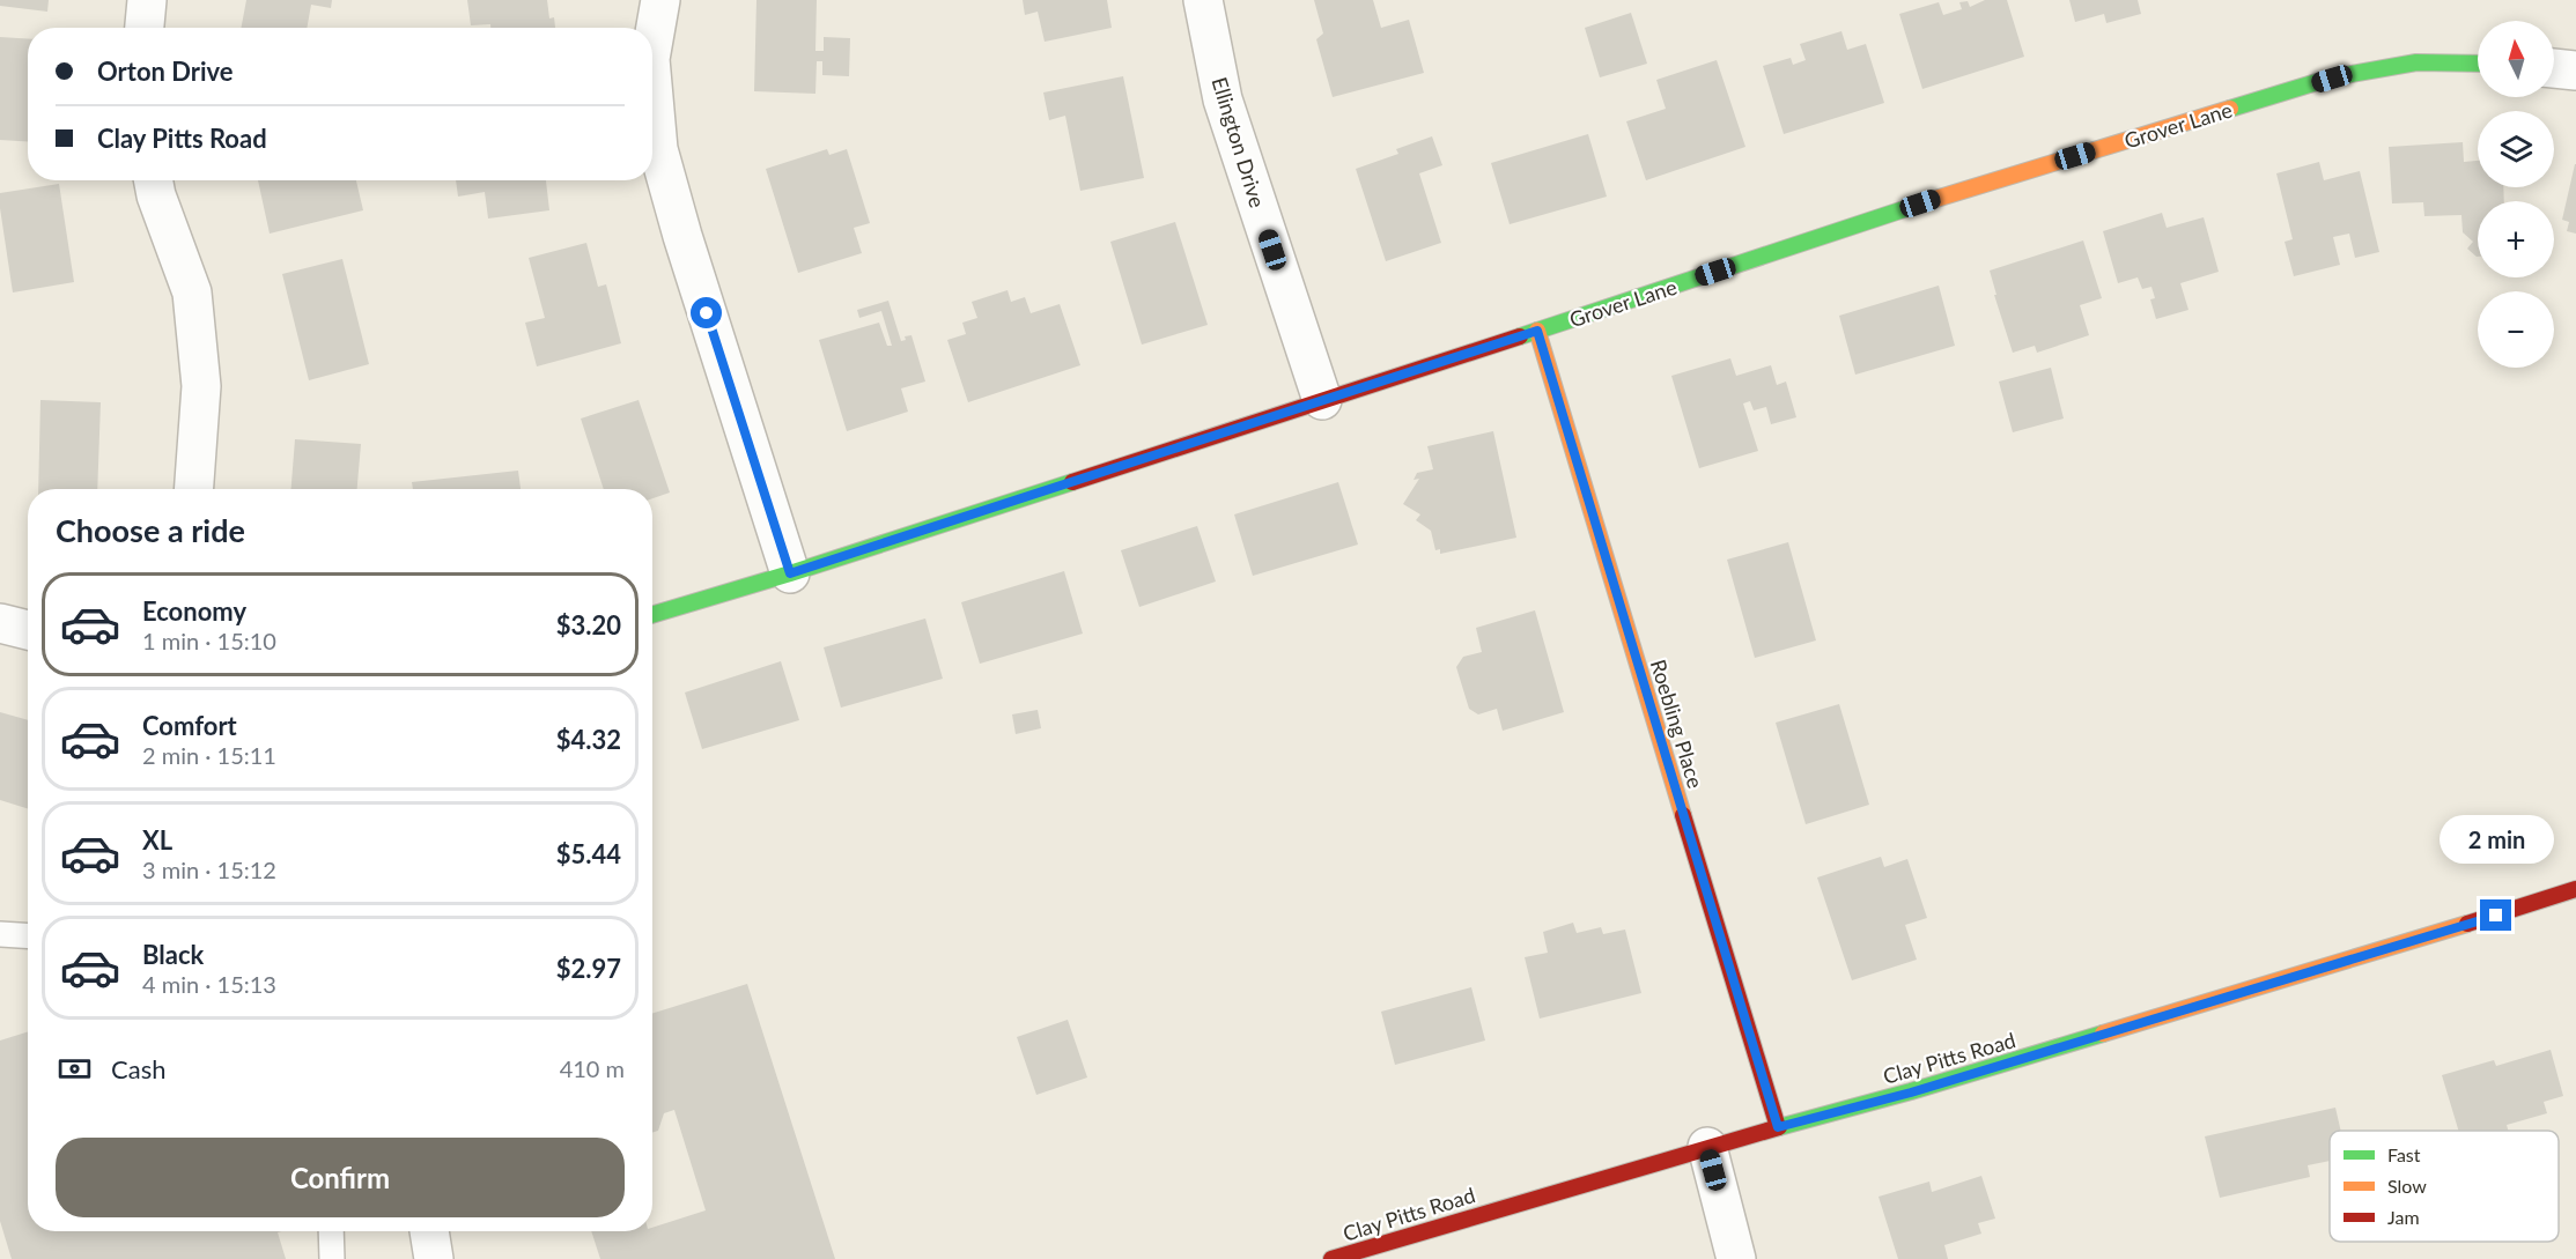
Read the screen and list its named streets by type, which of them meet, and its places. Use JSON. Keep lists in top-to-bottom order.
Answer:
{
  "streets": {
    "street": [
      "Grover Lane",
      "Ellington Drive",
      "Roebling Place",
      "Clay Pitts Road"
    ]
  },
  "crossings": [
    ["Grover Lane", "Ellington Drive"],
    ["Grover Lane", "Roebling Place"],
    ["Roebling Place", "Clay Pitts Road"]
  ],
  "legend": ["Fast", "Slow", "Jam"],
  "north": "top",
  "page": {
    "map_buttons": ["+", "−"],
    "banner": ["Orton Drive", "Clay Pitts Road"],
    "heading": "Choose a ride",
    "list": [
      {
        "name": "Economy",
        "note": "1 min · 15:10",
        "value": "$3.20"
      },
      {
        "name": "Comfort",
        "note": "2 min · 15:11",
        "value": "$4.32"
      },
      {
        "name": "XL",
        "note": "3 min · 15:12",
        "value": "$5.44"
      },
      {
        "name": "Black",
        "note": "4 min · 15:13",
        "value": "$2.97"
      }
    ],
    "bubble": "2 min",
    "pay": ["Cash", "410 m"],
    "buttons": "Confirm"
  }
}
